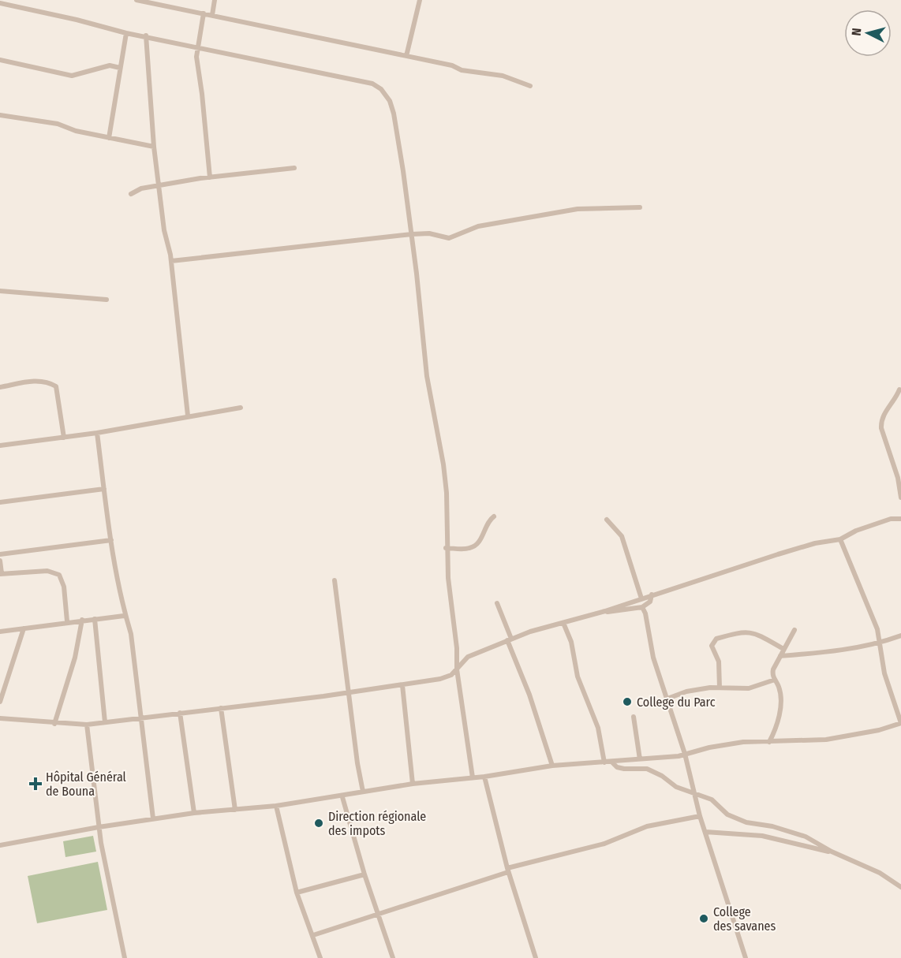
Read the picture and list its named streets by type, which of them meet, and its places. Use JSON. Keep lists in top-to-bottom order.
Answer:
{
  "places": {
    "other": ["College du Parc", "Direction régionale des impots", "College des savanes"],
    "health": ["Hôpital Général de Bouna"]
  },
  "north": "left"
}
